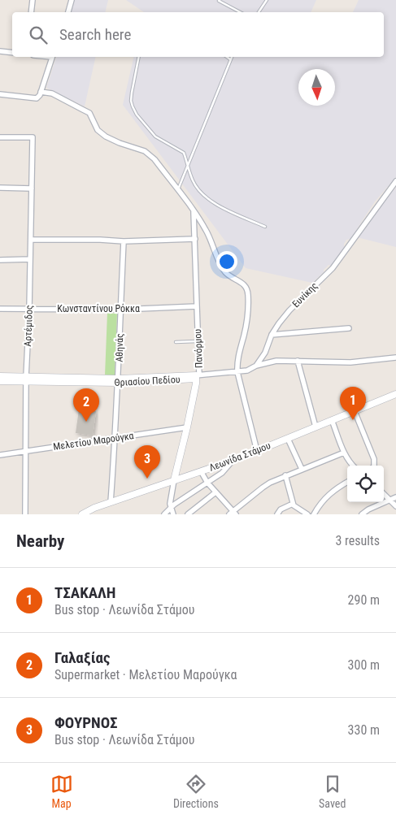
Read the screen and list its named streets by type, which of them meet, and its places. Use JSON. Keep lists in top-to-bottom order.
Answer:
{
  "streets": {
    "main road": ["Πανόρμου", "Θριασίου Πεδίου", "Λεωνίδα Στάμου"],
    "street": [
      "Ευνίκης",
      "Κωνσταντίνου Ρόκκα",
      "Αρτέμιδος",
      "Αθηνάς",
      "Μελετίου Μαρούγκα"
    ]
  },
  "crossings": [
    ["Κωνσταντίνου Ρόκκα", "Αρτέμιδος"],
    ["Κωνσταντίνου Ρόκκα", "Αθηνάς"],
    ["Κωνσταντίνου Ρόκκα", "Πανόρμου"],
    ["Αρτέμιδος", "Θριασίου Πεδίου"],
    ["Αρτέμιδος", "Μελετίου Μαρούγκα"],
    ["Αθηνάς", "Θριασίου Πεδίου"],
    ["Αθηνάς", "Μελετίου Μαρούγκα"],
    ["Αθηνάς", "Λεωνίδα Στάμου"],
    ["Πανόρμου", "Θριασίου Πεδίου"],
    ["Πανόρμου", "Μελετίου Μαρούγκα"],
    ["Πανόρμου", "Λεωνίδα Στάμου"]
  ],
  "north": "bottom",
  "page": {
    "search": "Search here",
    "pins": ["1", "2", "3"],
    "heading": ["Nearby", "3 results"],
    "list": [
      {
        "mark": "1",
        "name": "ΤΣΑΚΑΛΗ",
        "note": "Bus stop · Λεωνίδα Στάμου",
        "value": "290 m"
      },
      {
        "mark": "2",
        "name": "Γαλαξίας",
        "note": "Supermarket · Μελετίου Μαρούγκα",
        "value": "300 m"
      },
      {
        "mark": "3",
        "name": "ΦΟΥΡΝΟΣ",
        "note": "Bus stop · Λεωνίδα Στάμου",
        "value": "330 m"
      }
    ],
    "nav": ["Map", "Directions", "Saved"]
  }
}
